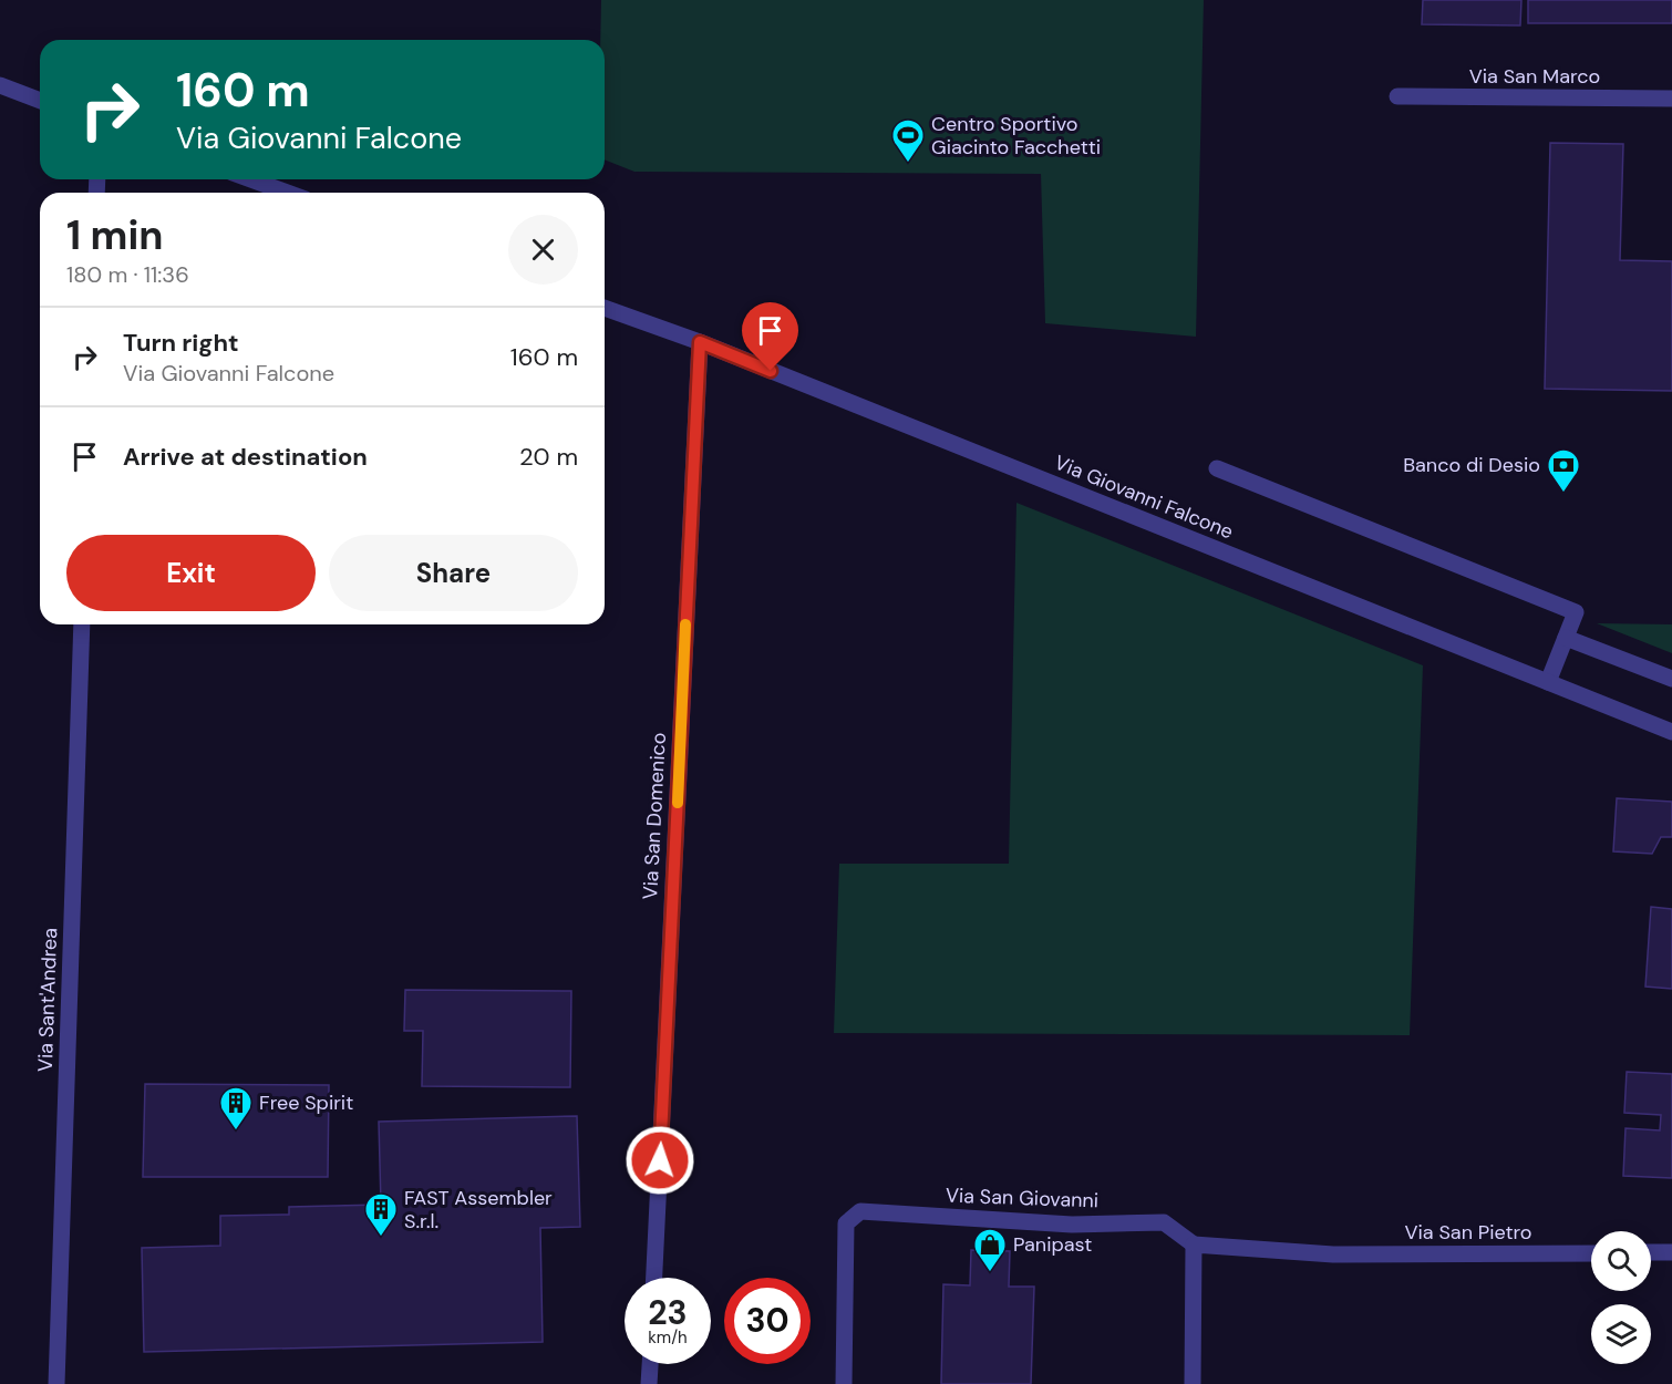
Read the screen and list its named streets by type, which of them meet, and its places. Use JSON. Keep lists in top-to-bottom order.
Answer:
{
  "streets": {
    "street": [
      "Via San Marco",
      "Via Giovanni Falcone",
      "Via San Domenico",
      "Via Sant'Andrea",
      "Via San Giovanni",
      "Via San Pietro"
    ]
  },
  "crossings": [
    ["Via Giovanni Falcone", "Via San Domenico"],
    ["Via San Giovanni", "Via San Pietro"]
  ],
  "places": {
    "sports": ["Centro Sportivo Giacinto Facchetti"],
    "bank": ["Banco di Desio"],
    "building": ["Free Spirit", "FAST Assembler S.r.l."],
    "shop": ["Panipast"]
  },
  "page": {
    "turn": ["160 m", "Via Giovanni Falcone"],
    "heading": ["1 min", "180 m · 11:36"],
    "list": [
      {
        "name": "Turn right",
        "note": "Via Giovanni Falcone",
        "value": "160 m"
      },
      {
        "name": "Arrive at destination",
        "value": "20 m"
      }
    ],
    "buttons": ["Exit", "Share"],
    "speed": "23 km/h",
    "limit": "30"
  }
}
